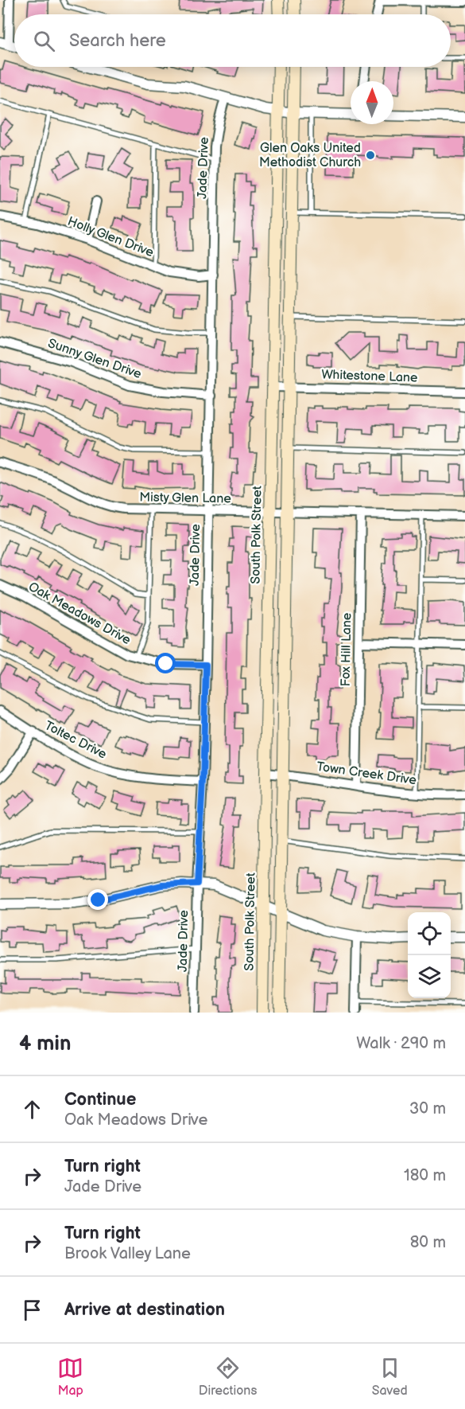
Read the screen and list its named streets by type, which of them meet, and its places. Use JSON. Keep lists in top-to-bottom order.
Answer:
{
  "streets": {
    "main road": ["South Polk Street"],
    "street": [
      "Jade Drive",
      "Holly Glen Drive",
      "Sunny Glen Drive",
      "Whitestone Lane",
      "Misty Glen Lane",
      "Oak Meadows Drive",
      "Fox Hill Lane",
      "Toltec Drive",
      "Town Creek Drive"
    ]
  },
  "crossings": [
    ["Jade Drive", "Holly Glen Drive"],
    ["Jade Drive", "Sunny Glen Drive"],
    ["Jade Drive", "Misty Glen Lane"],
    ["Jade Drive", "Oak Meadows Drive"],
    ["Jade Drive", "Toltec Drive"],
    ["Whitestone Lane", "South Polk Street"],
    ["Misty Glen Lane", "South Polk Street"],
    ["Misty Glen Lane", "Fox Hill Lane"],
    ["South Polk Street", "Town Creek Drive"],
    ["Fox Hill Lane", "Town Creek Drive"]
  ],
  "places": ["Glen Oaks United Methodist Church"],
  "north": "top",
  "page": {
    "search": "Search here",
    "heading": ["4 min", "Walk · 290 m"],
    "list": [
      ["Continue", "Oak Meadows Drive", "30 m"],
      ["Turn right", "Jade Drive", "180 m"],
      ["Turn right", "Brook Valley Lane", "80 m"],
      "Arrive at destination"
    ],
    "nav": ["Map", "Directions", "Saved"]
  }
}
